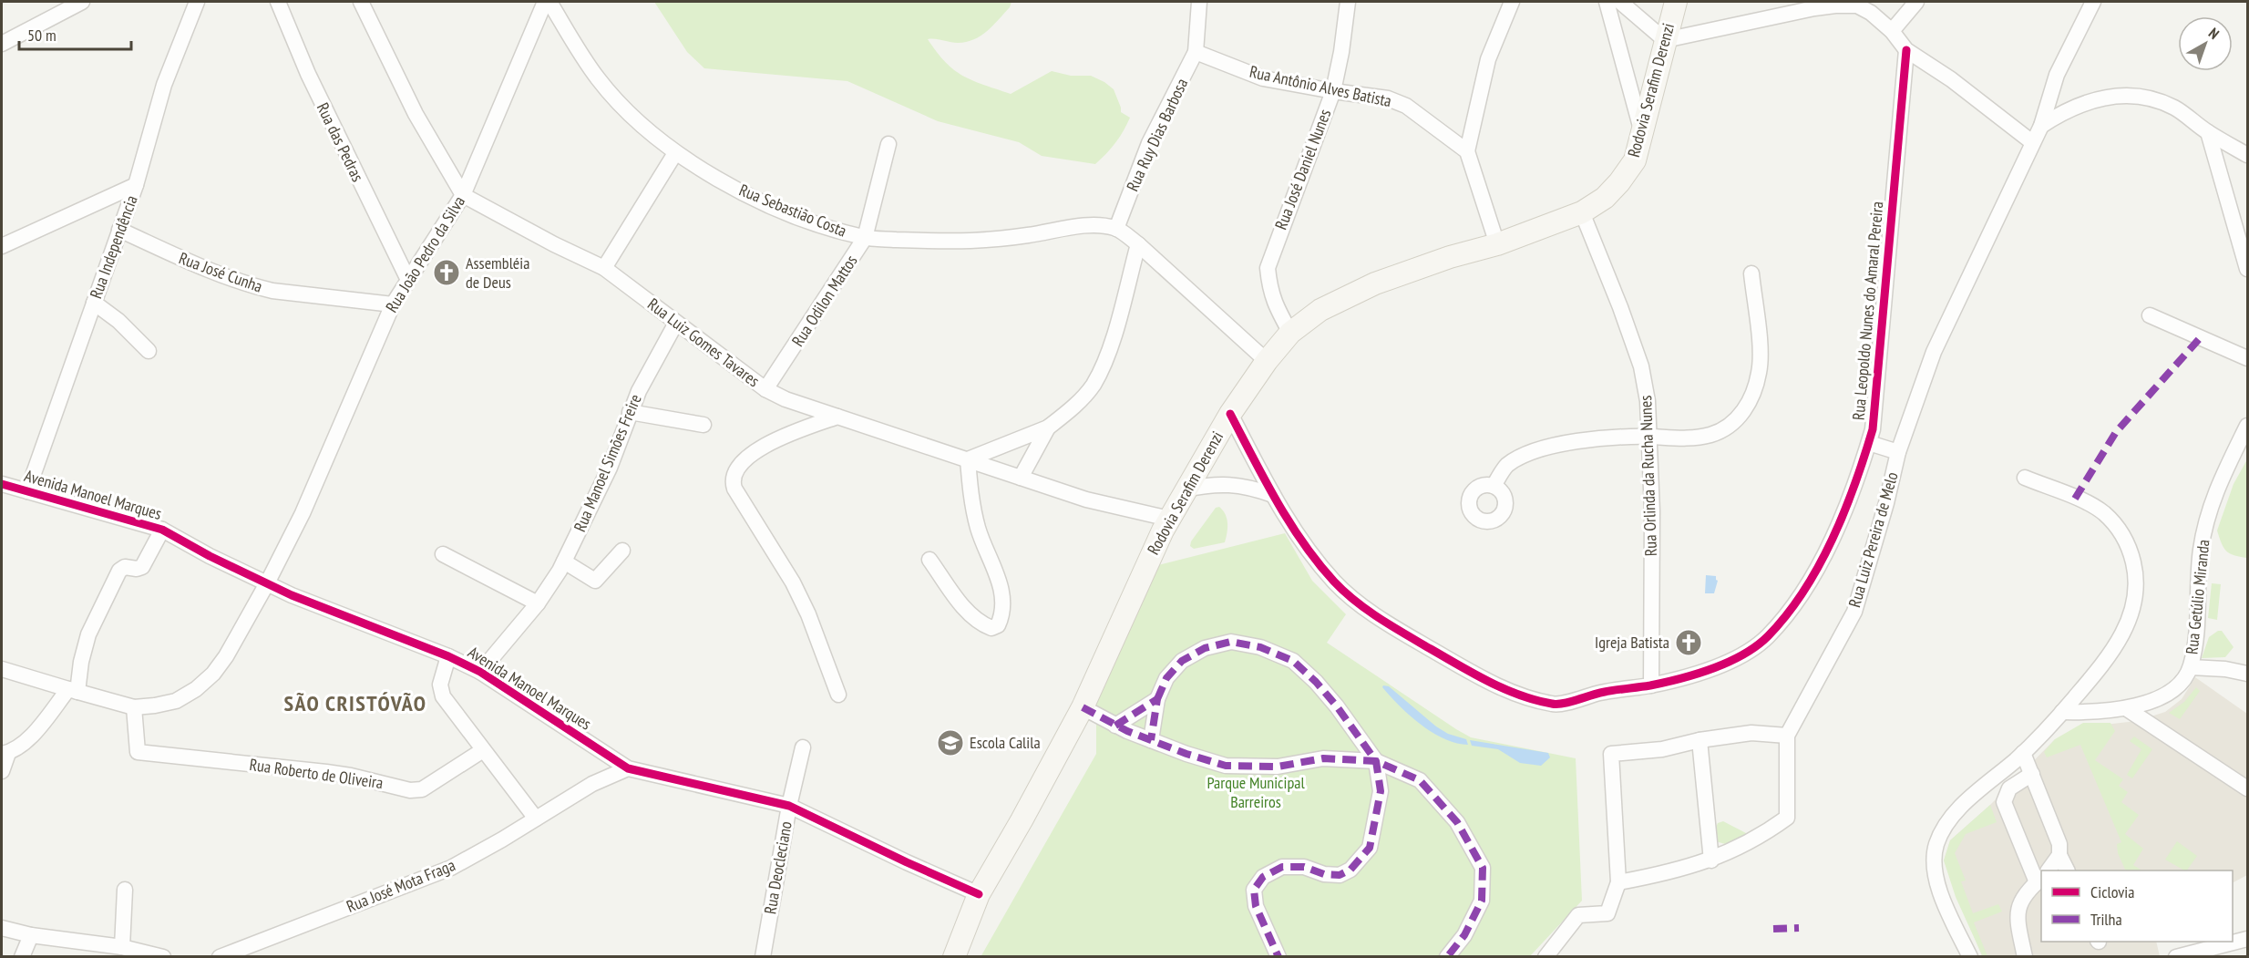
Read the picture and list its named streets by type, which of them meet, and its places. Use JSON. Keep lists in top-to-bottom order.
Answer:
{
  "streets": {
    "main road": ["Rodovia Serafim Derenzi"],
    "street": [
      "Rua Antônio Alves Batista",
      "Rua Ruy Dias Barbosa",
      "Rua das Pedras",
      "Rua José Daniel Nunes",
      "Rua Sebastião Costa",
      "Rua Independência",
      "Rua João Pedro da Silva",
      "Rua José Cunha",
      "Rua Odilon Mattos",
      "Rua Leopoldo Nunes do Amaral Pereira",
      "Rua Luiz Gomes Tavares",
      "Rua Manoel Simões Freire",
      "Rua Orlinda da Rucha Nunes",
      "Avenida Manoel Marques",
      "Rua Luiz Pereira de Melo",
      "Rua Getúlio Miranda",
      "Rua Roberto de Oliveira",
      "Rua Deocleciano",
      "Rua José Mota Fraga"
    ]
  },
  "crossings": [
    ["Rua Antônio Alves Batista", "Rua Ruy Dias Barbosa"],
    ["Rua Antônio Alves Batista", "Rua José Daniel Nunes"],
    ["Rodovia Serafim Derenzi", "Rua José Daniel Nunes"],
    ["Rodovia Serafim Derenzi", "Rua Luiz Gomes Tavares"],
    ["Rodovia Serafim Derenzi", "Rua Orlinda da Rucha Nunes"],
    ["Rodovia Serafim Derenzi", "Avenida Manoel Marques"],
    ["Rua Ruy Dias Barbosa", "Rua Sebastião Costa"],
    ["Rua das Pedras", "Rua João Pedro da Silva"],
    ["Rua Sebastião Costa", "Rua Odilon Mattos"],
    ["Rua Independência", "Rua José Cunha"],
    ["Rua Independência", "Avenida Manoel Marques"],
    ["Rua João Pedro da Silva", "Rua José Cunha"],
    ["Rua João Pedro da Silva", "Rua Luiz Gomes Tavares"],
    ["Rua João Pedro da Silva", "Avenida Manoel Marques"],
    ["Rua Odilon Mattos", "Rua Luiz Gomes Tavares"],
    ["Rua Leopoldo Nunes do Amaral Pereira", "Rua Orlinda da Rucha Nunes"],
    ["Rua Leopoldo Nunes do Amaral Pereira", "Rua Luiz Pereira de Melo"],
    ["Rua Luiz Gomes Tavares", "Rua Manoel Simões Freire"],
    ["Rua Manoel Simões Freire", "Avenida Manoel Marques"],
    ["Avenida Manoel Marques", "Rua Deocleciano"],
    ["Avenida Manoel Marques", "Rua José Mota Fraga"]
  ],
  "districts": ["SÃO CRISTÓVÃO"],
  "parks": ["Parque Municipal Barreiros"],
  "places": {
    "church": ["Assembléia de Deus", "Igreja Batista"],
    "school or university": ["Escola Calila"]
  },
  "legend": ["Ciclovia", "Trilha"],
  "scale_bar": "50 m",
  "north": "top right"
}
